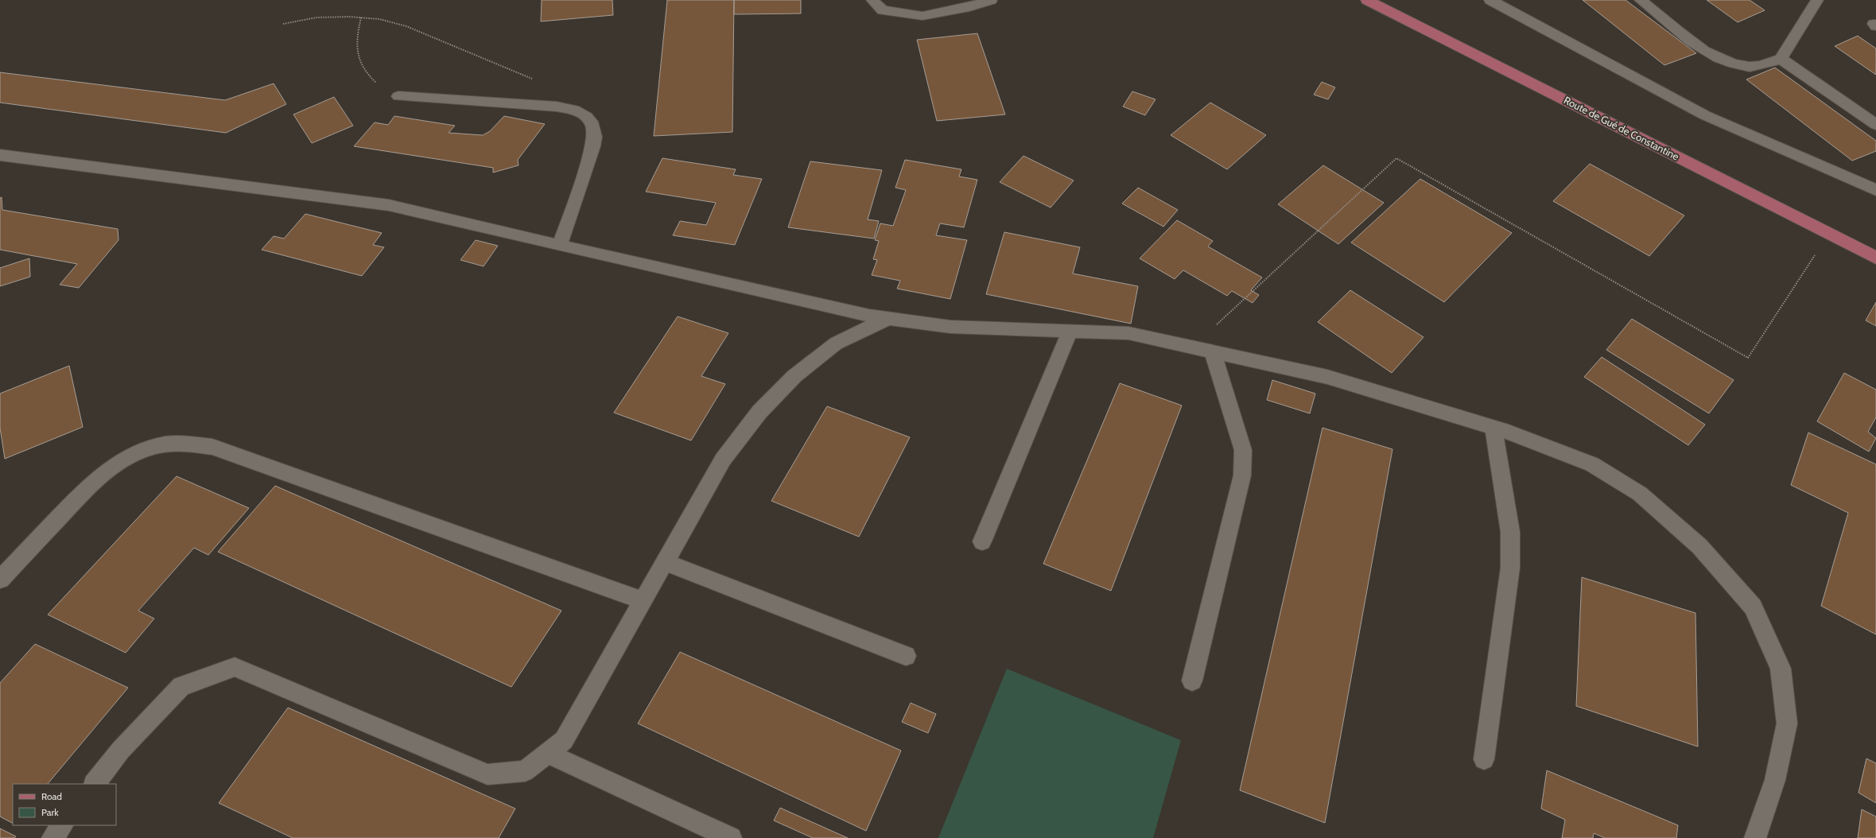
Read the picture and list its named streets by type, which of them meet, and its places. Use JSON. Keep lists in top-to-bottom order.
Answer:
{
  "streets": {
    "main road": ["Route de Gué de Constantine"]
  },
  "legend": ["Road", "Park"]
}
